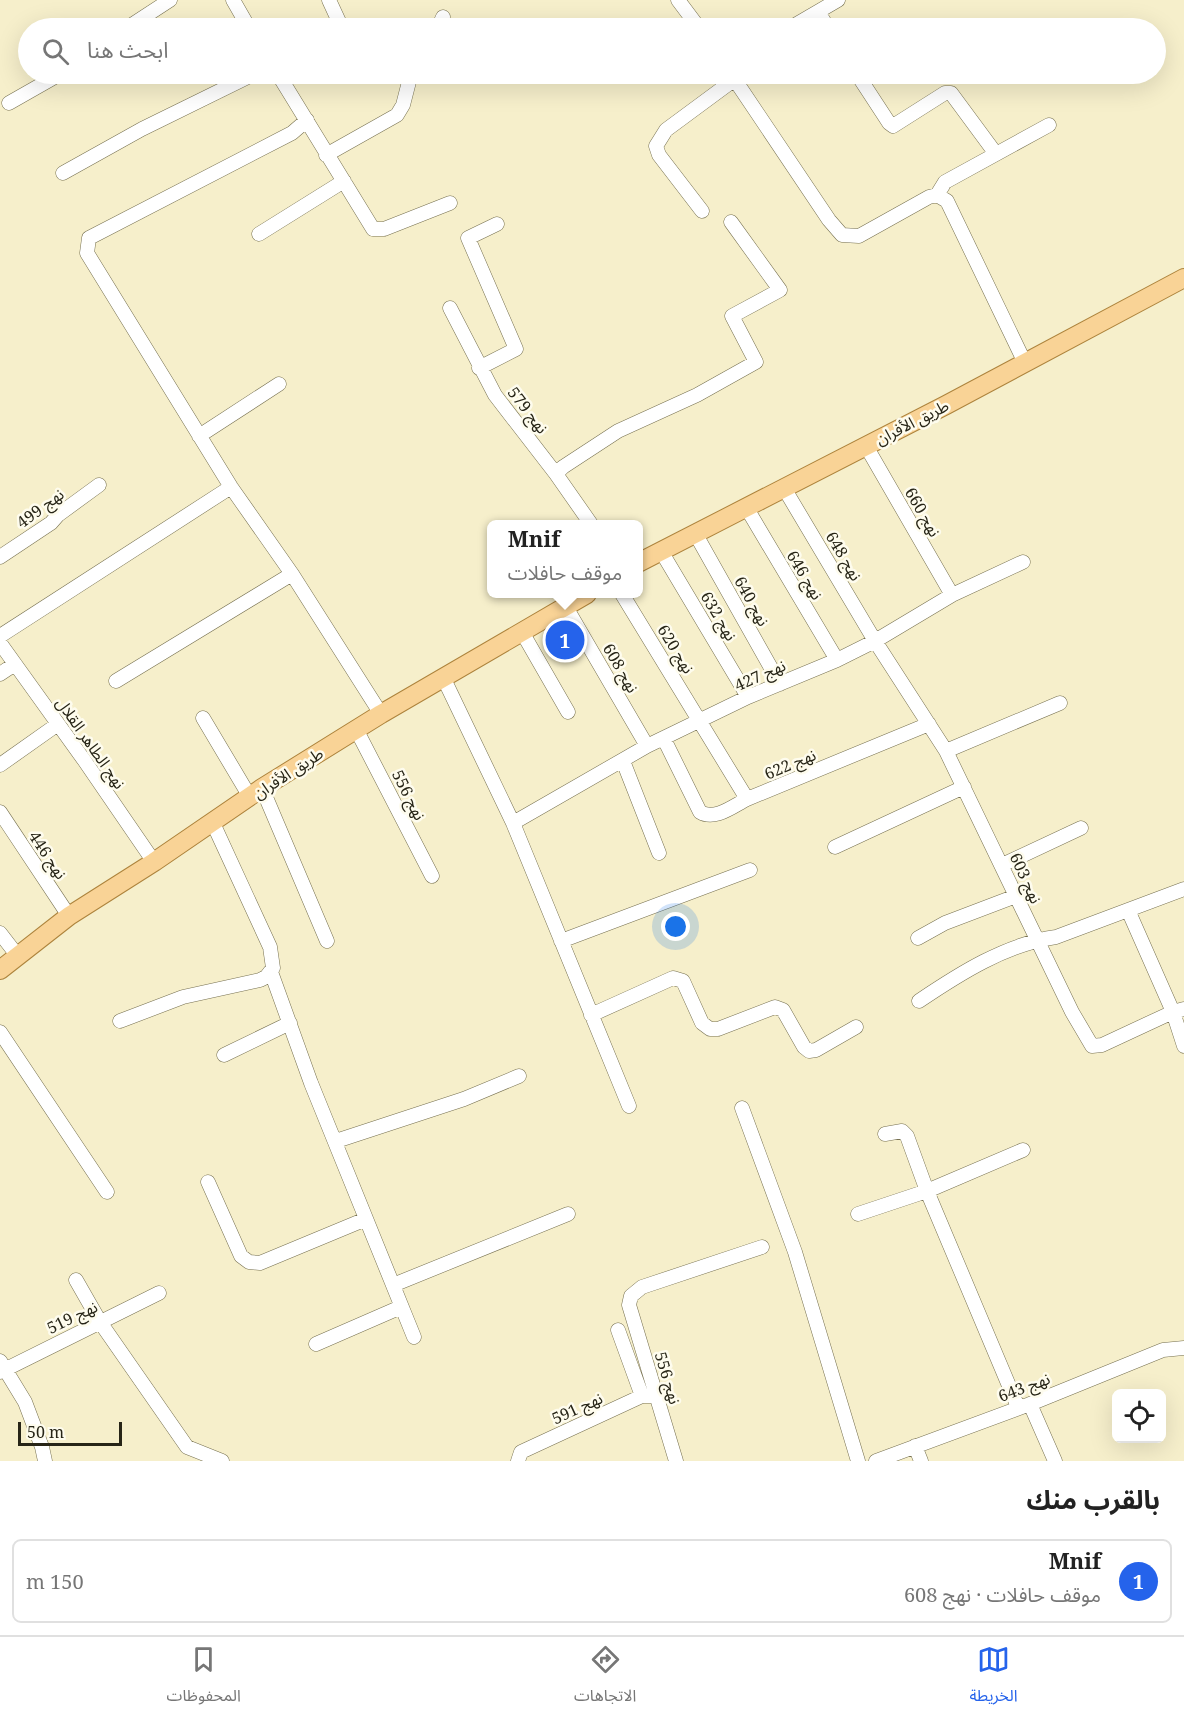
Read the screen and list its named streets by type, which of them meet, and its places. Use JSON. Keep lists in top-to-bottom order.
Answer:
{
  "streets": {
    "main road": ["طريق الأفران"],
    "street": [
      "نهج 579",
      "نهج 499",
      "نهج 660",
      "نهج 648",
      "نهج 646",
      "نهج 640",
      "نهج 632",
      "نهج 620",
      "نهج 608",
      "نهج 427",
      "نهج الطاهر القلال",
      "نهج 622",
      "نهج 556",
      "نهج 446",
      "نهج 603",
      "نهج 519",
      "نهج 643",
      "نهج 591"
    ]
  },
  "crossings": [
    ["طريق الأفران", "نهج 660"],
    ["طريق الأفران", "نهج 648"],
    ["طريق الأفران", "نهج 646"],
    ["طريق الأفران", "نهج 640"],
    ["طريق الأفران", "نهج 632"],
    ["طريق الأفران", "نهج 608"],
    ["طريق الأفران", "نهج الطاهر القلال"],
    ["طريق الأفران", "نهج 556"],
    ["طريق الأفران", "نهج 446"],
    ["نهج 660", "نهج 427"],
    ["نهج 648", "نهج 427"],
    ["نهج 648", "نهج 603"],
    ["نهج 646", "نهج 427"],
    ["نهج 640", "نهج 427"],
    ["نهج 632", "نهج 427"],
    ["نهج 620", "نهج 427"],
    ["نهج 608", "نهج 427"],
    ["نهج 427", "نهج 622"],
    ["نهج 427", "نهج 603"],
    ["نهج 622", "نهج 603"],
    ["نهج 556", "نهج 591"]
  ],
  "scale_bar": "50 m",
  "page": {
    "search": "ابحث هنا",
    "popup": ["Mnif", "موقف حافلات"],
    "pins": "1",
    "scale": "50 m",
    "heading": "بالقرب منك",
    "list": [
      {
        "mark": "1",
        "name": "Mnif",
        "note": "موقف حافلات · نهج 608",
        "value": "150 m"
      }
    ],
    "nav": ["الخريطة", "الاتجاهات", "المحفوظات"]
  }
}
